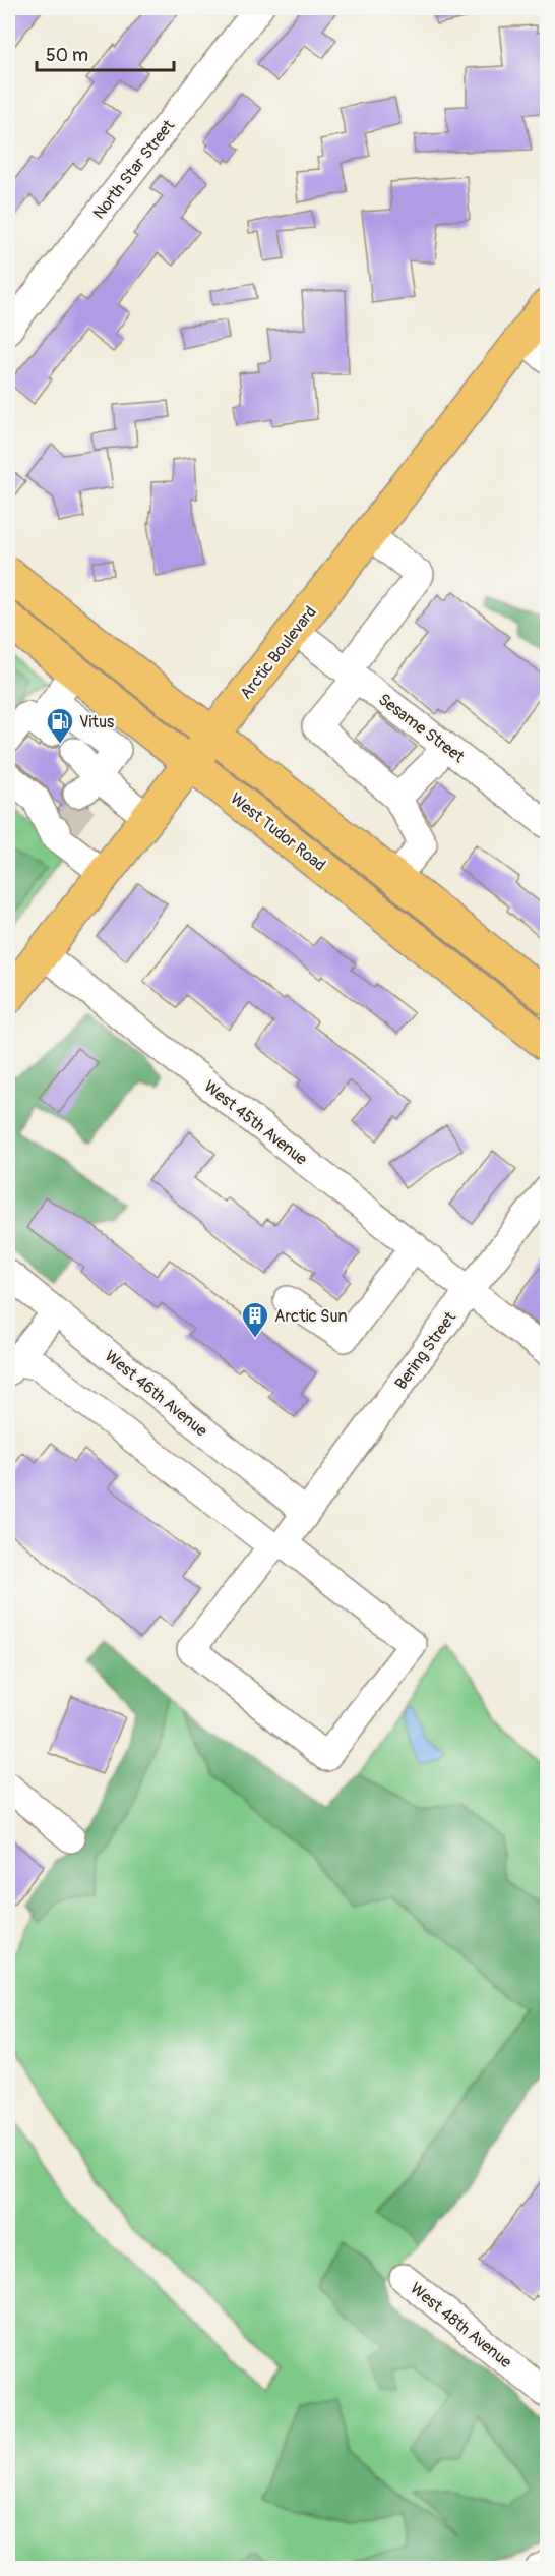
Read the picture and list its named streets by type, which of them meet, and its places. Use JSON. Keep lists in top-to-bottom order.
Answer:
{
  "streets": {
    "main road": ["Arctic Boulevard", "West Tudor Road"],
    "street": [
      "North Star Street",
      "Sesame Street",
      "West 45th Avenue",
      "Bering Street",
      "West 46th Avenue",
      "West 48th Avenue"
    ]
  },
  "crossings": [
    ["Arctic Boulevard", "Sesame Street"],
    ["Arctic Boulevard", "West Tudor Road"],
    ["Arctic Boulevard", "West 45th Avenue"],
    ["West 45th Avenue", "Bering Street"],
    ["Bering Street", "West 46th Avenue"]
  ],
  "places": {
    "fuel station": ["Vitus"],
    "building": ["Arctic Sun"]
  },
  "scale_bar": "50 m"
}
